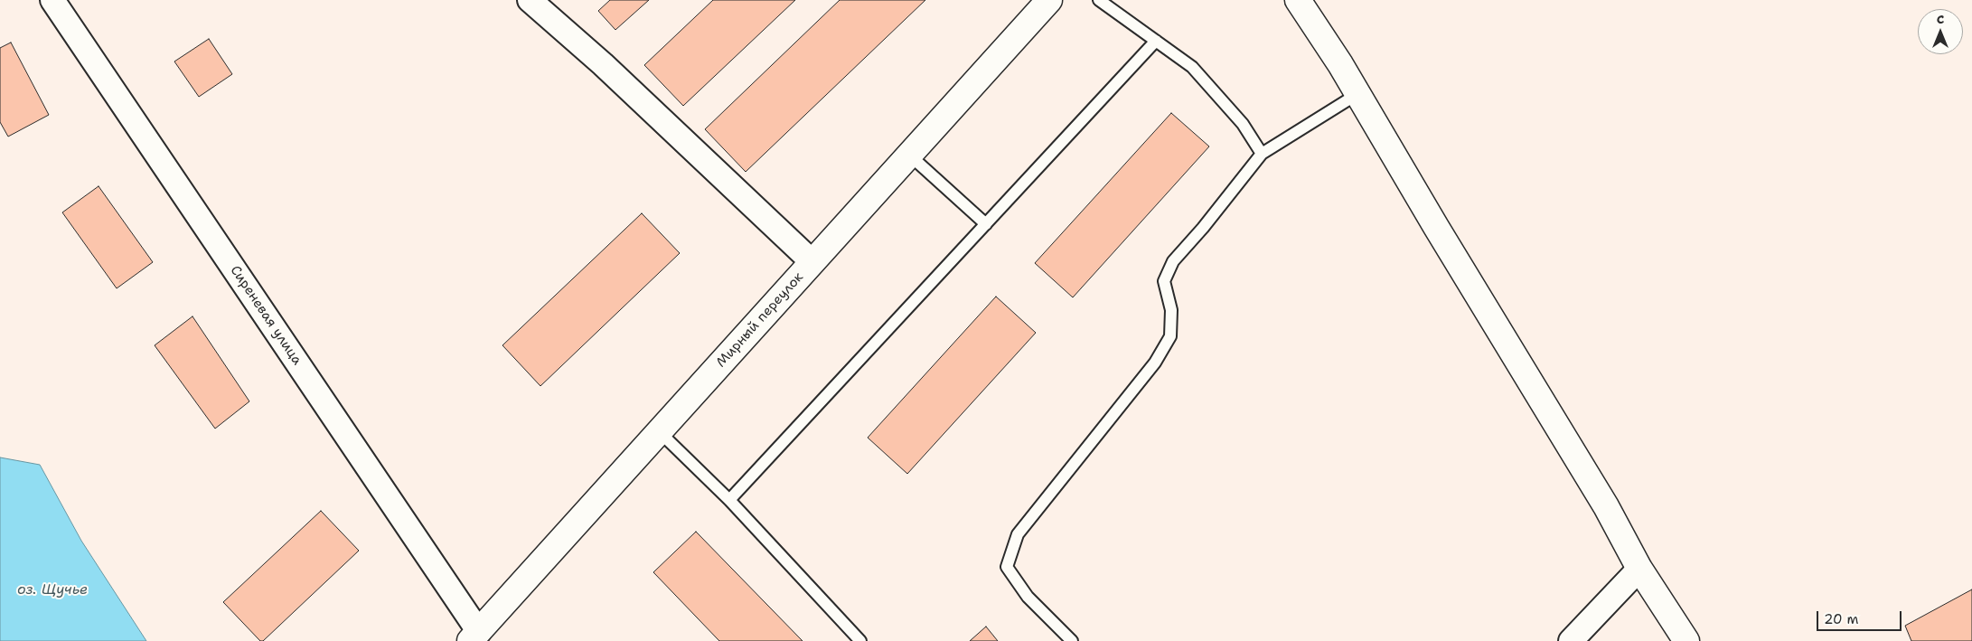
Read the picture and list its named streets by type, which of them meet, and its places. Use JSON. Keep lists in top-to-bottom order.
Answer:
{
  "streets": {
    "street": ["Сиреневая улица", "Мирный переулок"]
  },
  "crossings": [
    ["Сиреневая улица", "Мирный переулок"]
  ],
  "water": ["оз. Щучье"],
  "scale_bar": "20 m",
  "north": "top"
}
